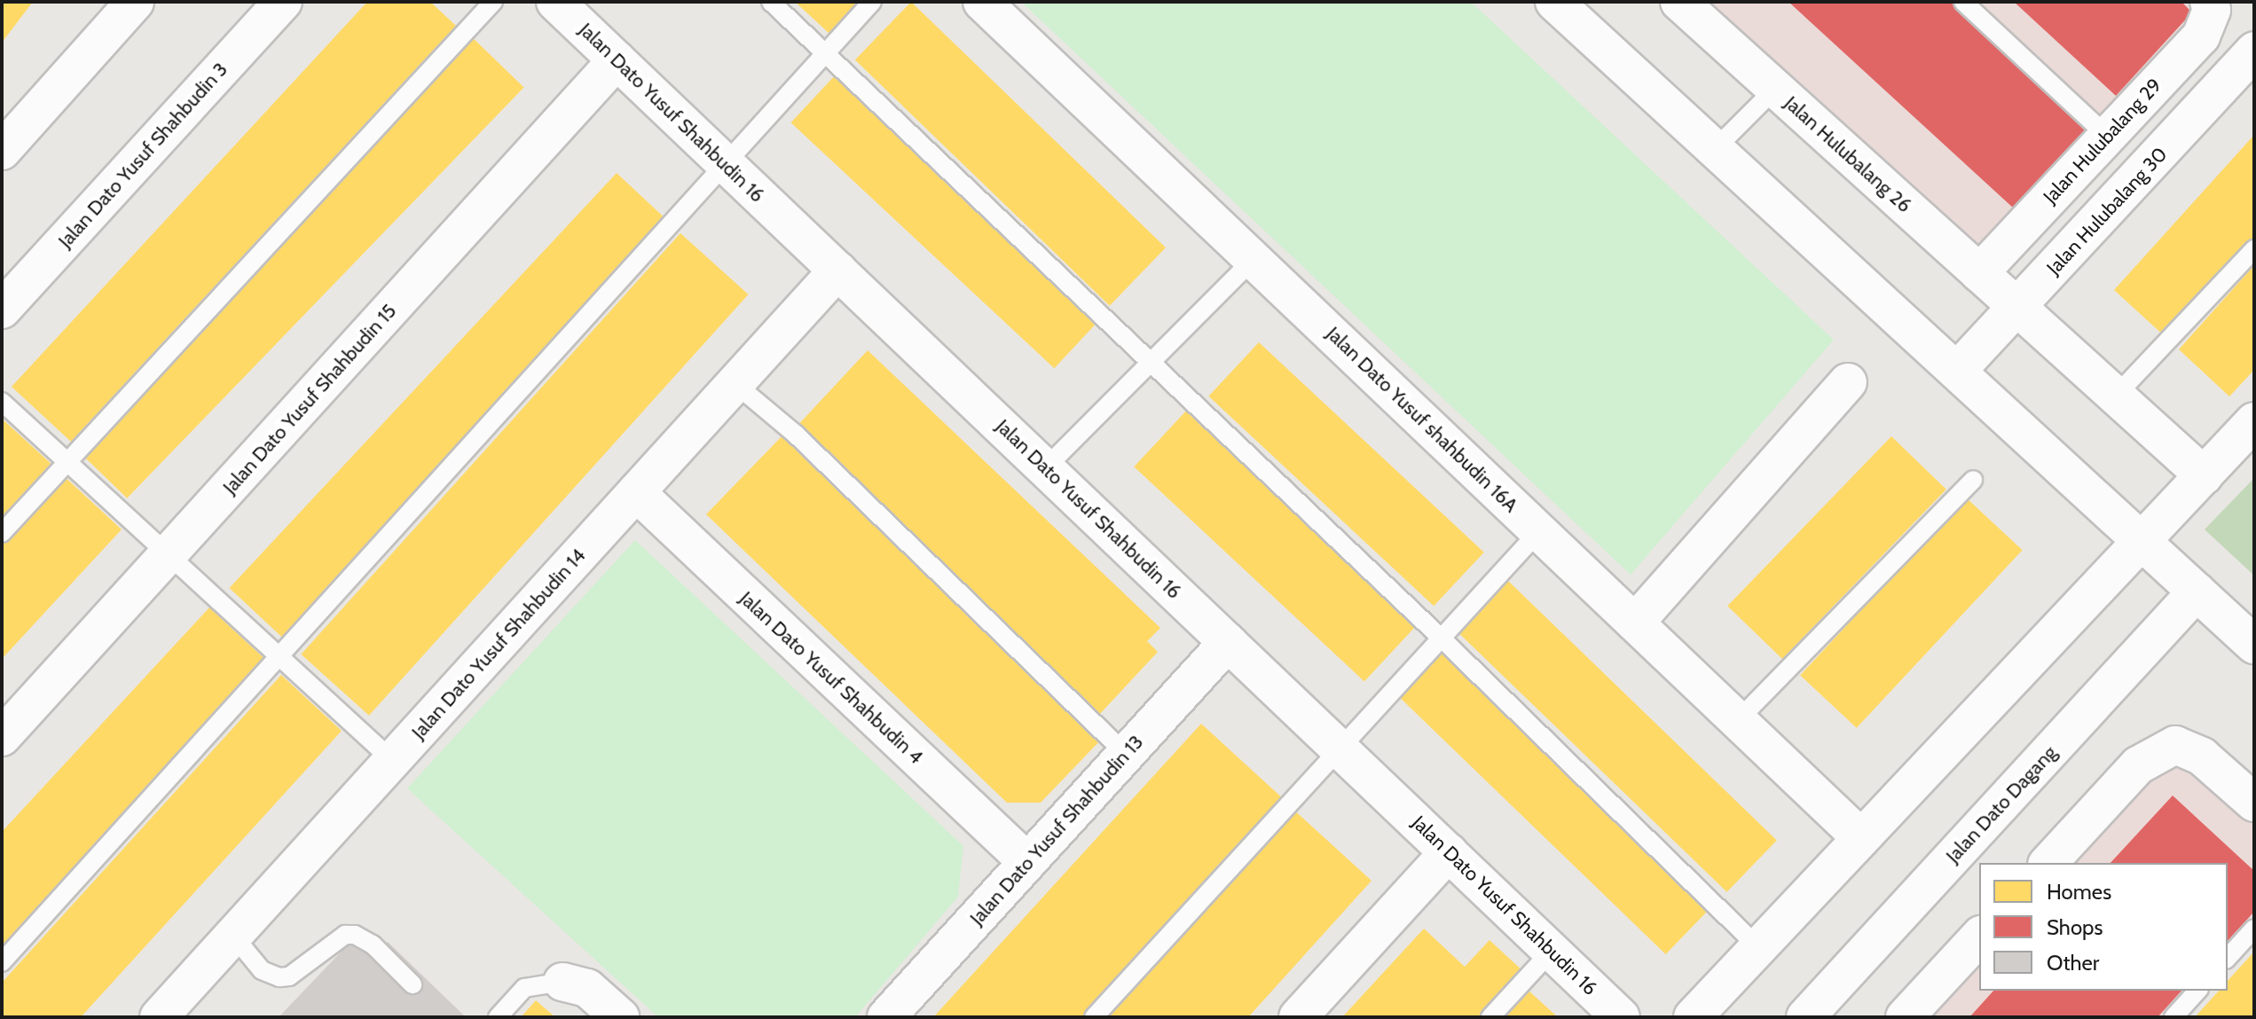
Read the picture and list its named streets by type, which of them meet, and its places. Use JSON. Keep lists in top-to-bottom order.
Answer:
{
  "streets": {
    "street": [
      "Jalan Dato Yusuf Shahbudin 16",
      "Jalan Hulubalang 29",
      "Jalan Hulubalang 26",
      "Jalan Dato Yusuf Shahbudin 3",
      "Jalan Hulubalang 30",
      "Jalan Dato Yusuf Shahbudin 15",
      "Jalan Dato Yusuf shahbudin 16A",
      "Jalan Dato Yusuf Shahbudin 14",
      "Jalan Dato Yusuf Shahbudin 4",
      "Jalan Dato Dagang",
      "Jalan Dato Yusuf Shahbudin 13"
    ]
  },
  "crossings": [
    ["Jalan Dato Yusuf Shahbudin 16", "Jalan Dato Yusuf Shahbudin 15"],
    ["Jalan Dato Yusuf Shahbudin 16", "Jalan Dato Yusuf Shahbudin 14"],
    ["Jalan Dato Yusuf Shahbudin 16", "Jalan Dato Yusuf Shahbudin 13"],
    ["Jalan Hulubalang 29", "Jalan Hulubalang 26"],
    ["Jalan Hulubalang 26", "Jalan Hulubalang 30"],
    ["Jalan Dato Yusuf Shahbudin 14", "Jalan Dato Yusuf Shahbudin 4"],
    ["Jalan Dato Yusuf Shahbudin 4", "Jalan Dato Yusuf Shahbudin 13"]
  ],
  "legend": ["Homes", "Shops", "Other"]
}
